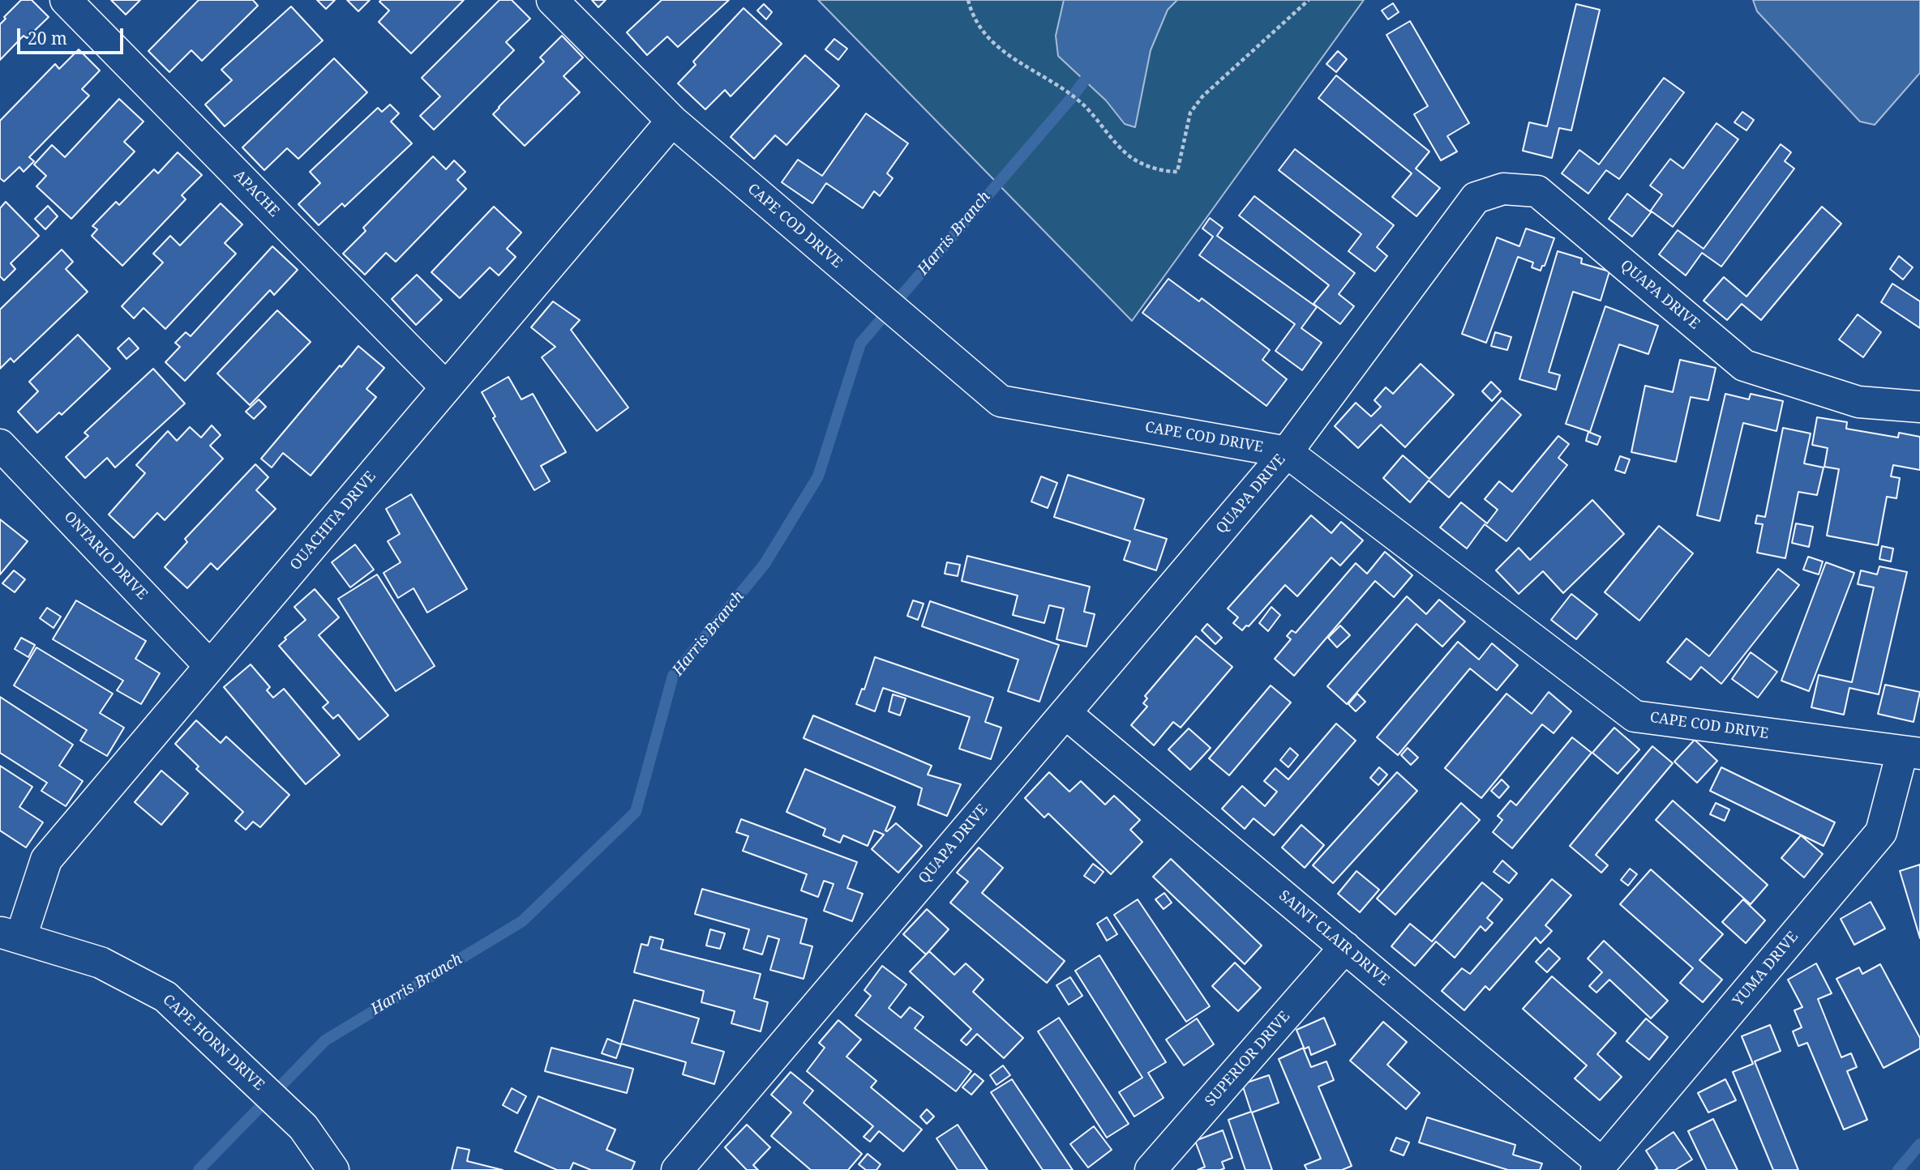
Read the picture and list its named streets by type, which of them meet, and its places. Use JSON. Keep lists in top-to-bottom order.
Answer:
{
  "streets": {
    "street": [
      "APACHE",
      "CAPE COD DRIVE",
      "QUAPA DRIVE",
      "OUACHITA DRIVE",
      "ONTARIO DRIVE",
      "SAINT CLAIR DRIVE",
      "YUMA DRIVE",
      "CAPE HORN DRIVE",
      "SUPERIOR DRIVE"
    ]
  },
  "crossings": [
    ["APACHE", "OUACHITA DRIVE"],
    ["CAPE COD DRIVE", "QUAPA DRIVE"],
    ["CAPE COD DRIVE", "OUACHITA DRIVE"],
    ["CAPE COD DRIVE", "YUMA DRIVE"],
    ["QUAPA DRIVE", "SAINT CLAIR DRIVE"],
    ["OUACHITA DRIVE", "ONTARIO DRIVE"],
    ["OUACHITA DRIVE", "CAPE HORN DRIVE"],
    ["SAINT CLAIR DRIVE", "YUMA DRIVE"],
    ["SAINT CLAIR DRIVE", "SUPERIOR DRIVE"]
  ],
  "water": ["Harris Branch"],
  "scale_bar": "20 m"
}
